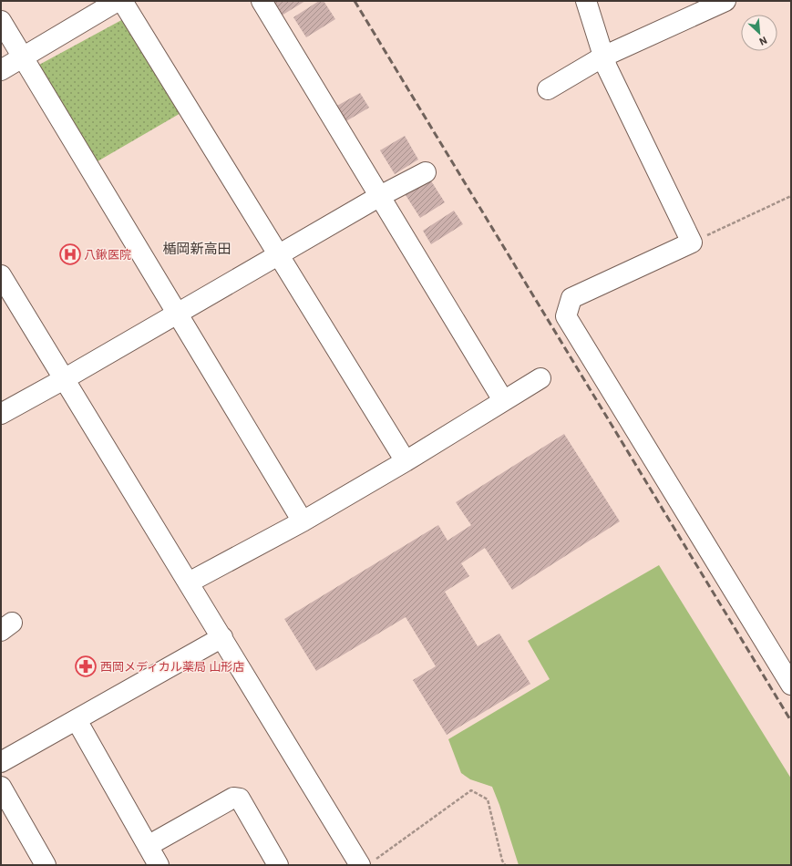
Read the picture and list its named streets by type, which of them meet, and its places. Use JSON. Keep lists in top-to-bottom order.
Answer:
{
  "districts": ["楯岡新高田"],
  "places": {
    "hospital": ["八鍬医院"],
    "pharmacy": ["西岡メディカル薬局 山形店"]
  },
  "north": "bottom right"
}
